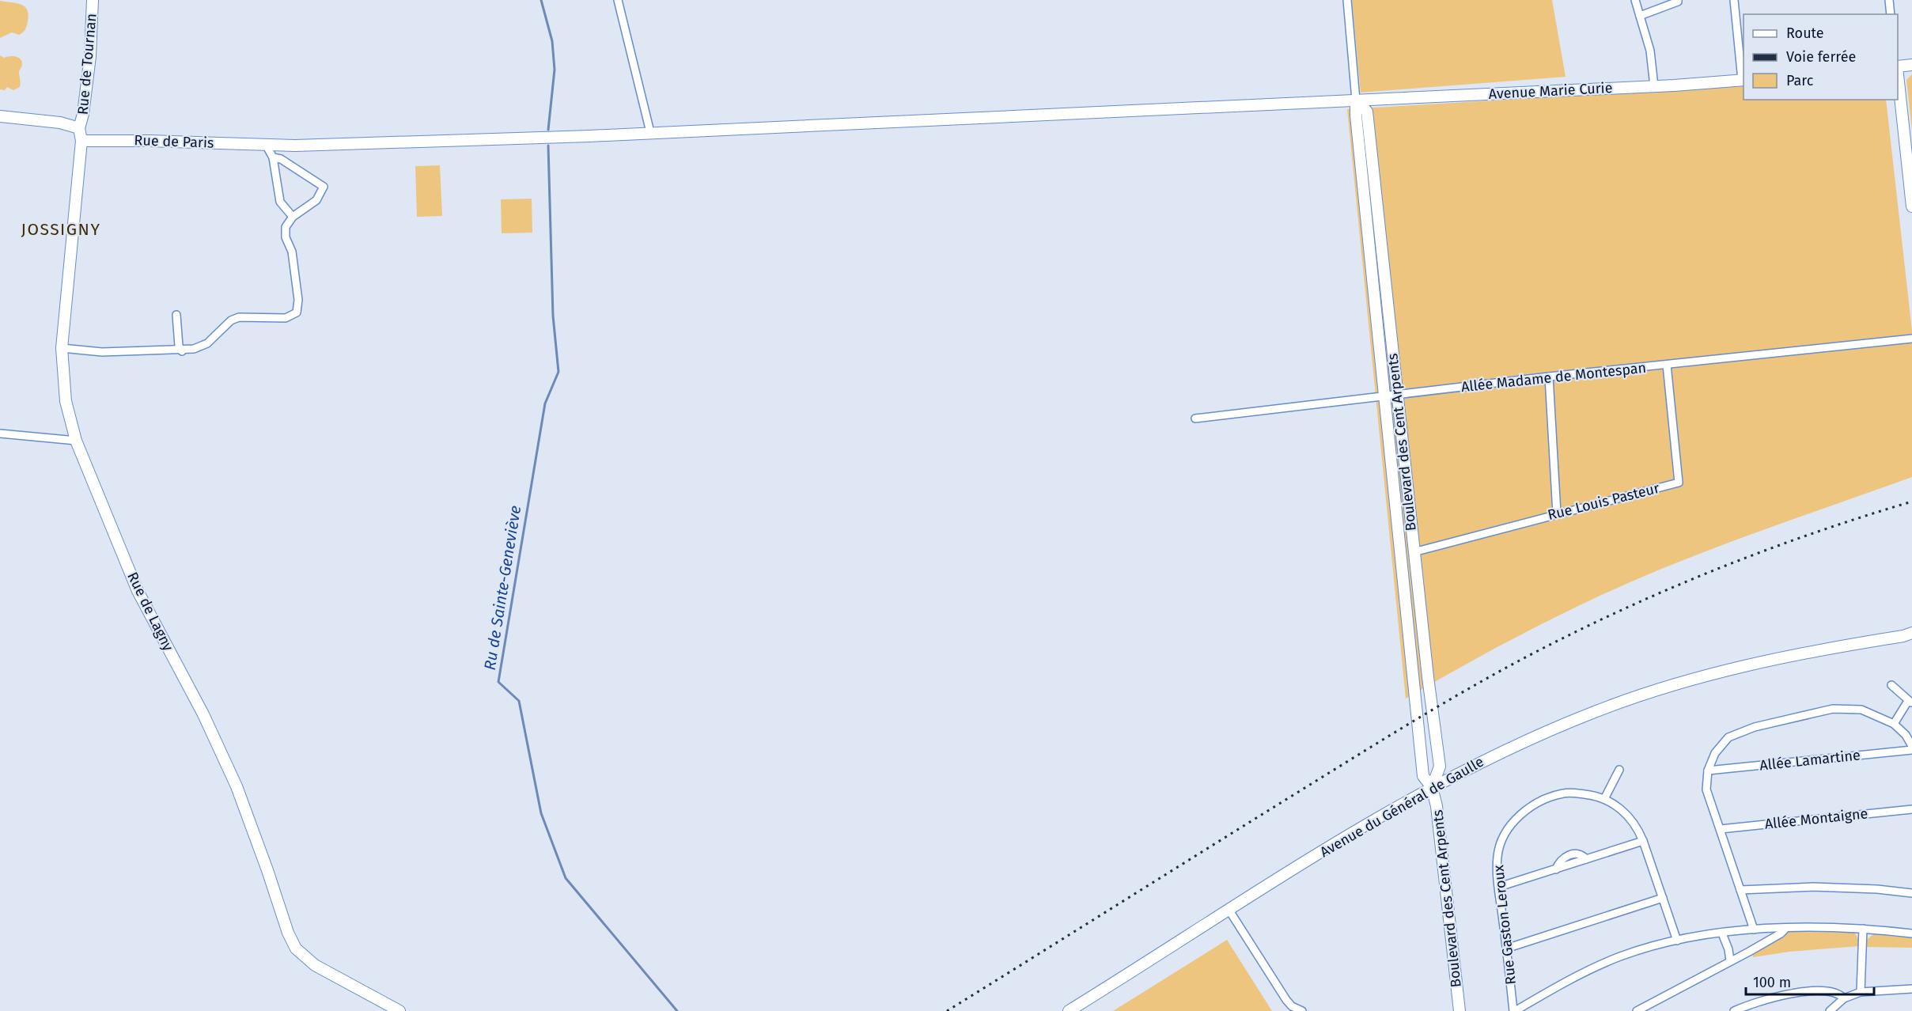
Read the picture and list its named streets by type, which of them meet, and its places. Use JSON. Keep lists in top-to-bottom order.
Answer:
{
  "streets": {
    "street": [
      "Rue de Tournan",
      "Avenue Marie Curie",
      "Rue de Paris",
      "Allée Madame de Montespan",
      "Boulevard des Cent Arpents",
      "Rue Louis Pasteur",
      "Rue de Lagny",
      "Allée Lamartine",
      "Avenue du Général de Gaulle",
      "Allée Montaigne",
      "Rue Gaston Leroux"
    ]
  },
  "crossings": [
    ["Rue de Tournan", "Rue de Lagny"],
    ["Avenue Marie Curie", "Rue de Paris"],
    ["Avenue Marie Curie", "Boulevard des Cent Arpents"],
    ["Rue de Paris", "Rue de Lagny"],
    ["Allée Madame de Montespan", "Boulevard des Cent Arpents"],
    ["Allée Madame de Montespan", "Rue Louis Pasteur"],
    ["Boulevard des Cent Arpents", "Rue Louis Pasteur"],
    ["Boulevard des Cent Arpents", "Avenue du Général de Gaulle"]
  ],
  "districts": ["JOSSIGNY"],
  "water": ["Ru de Sainte-Geneviève"],
  "legend": ["Route", "Voie ferrée", "Parc"],
  "scale_bar": "100 m"
}
